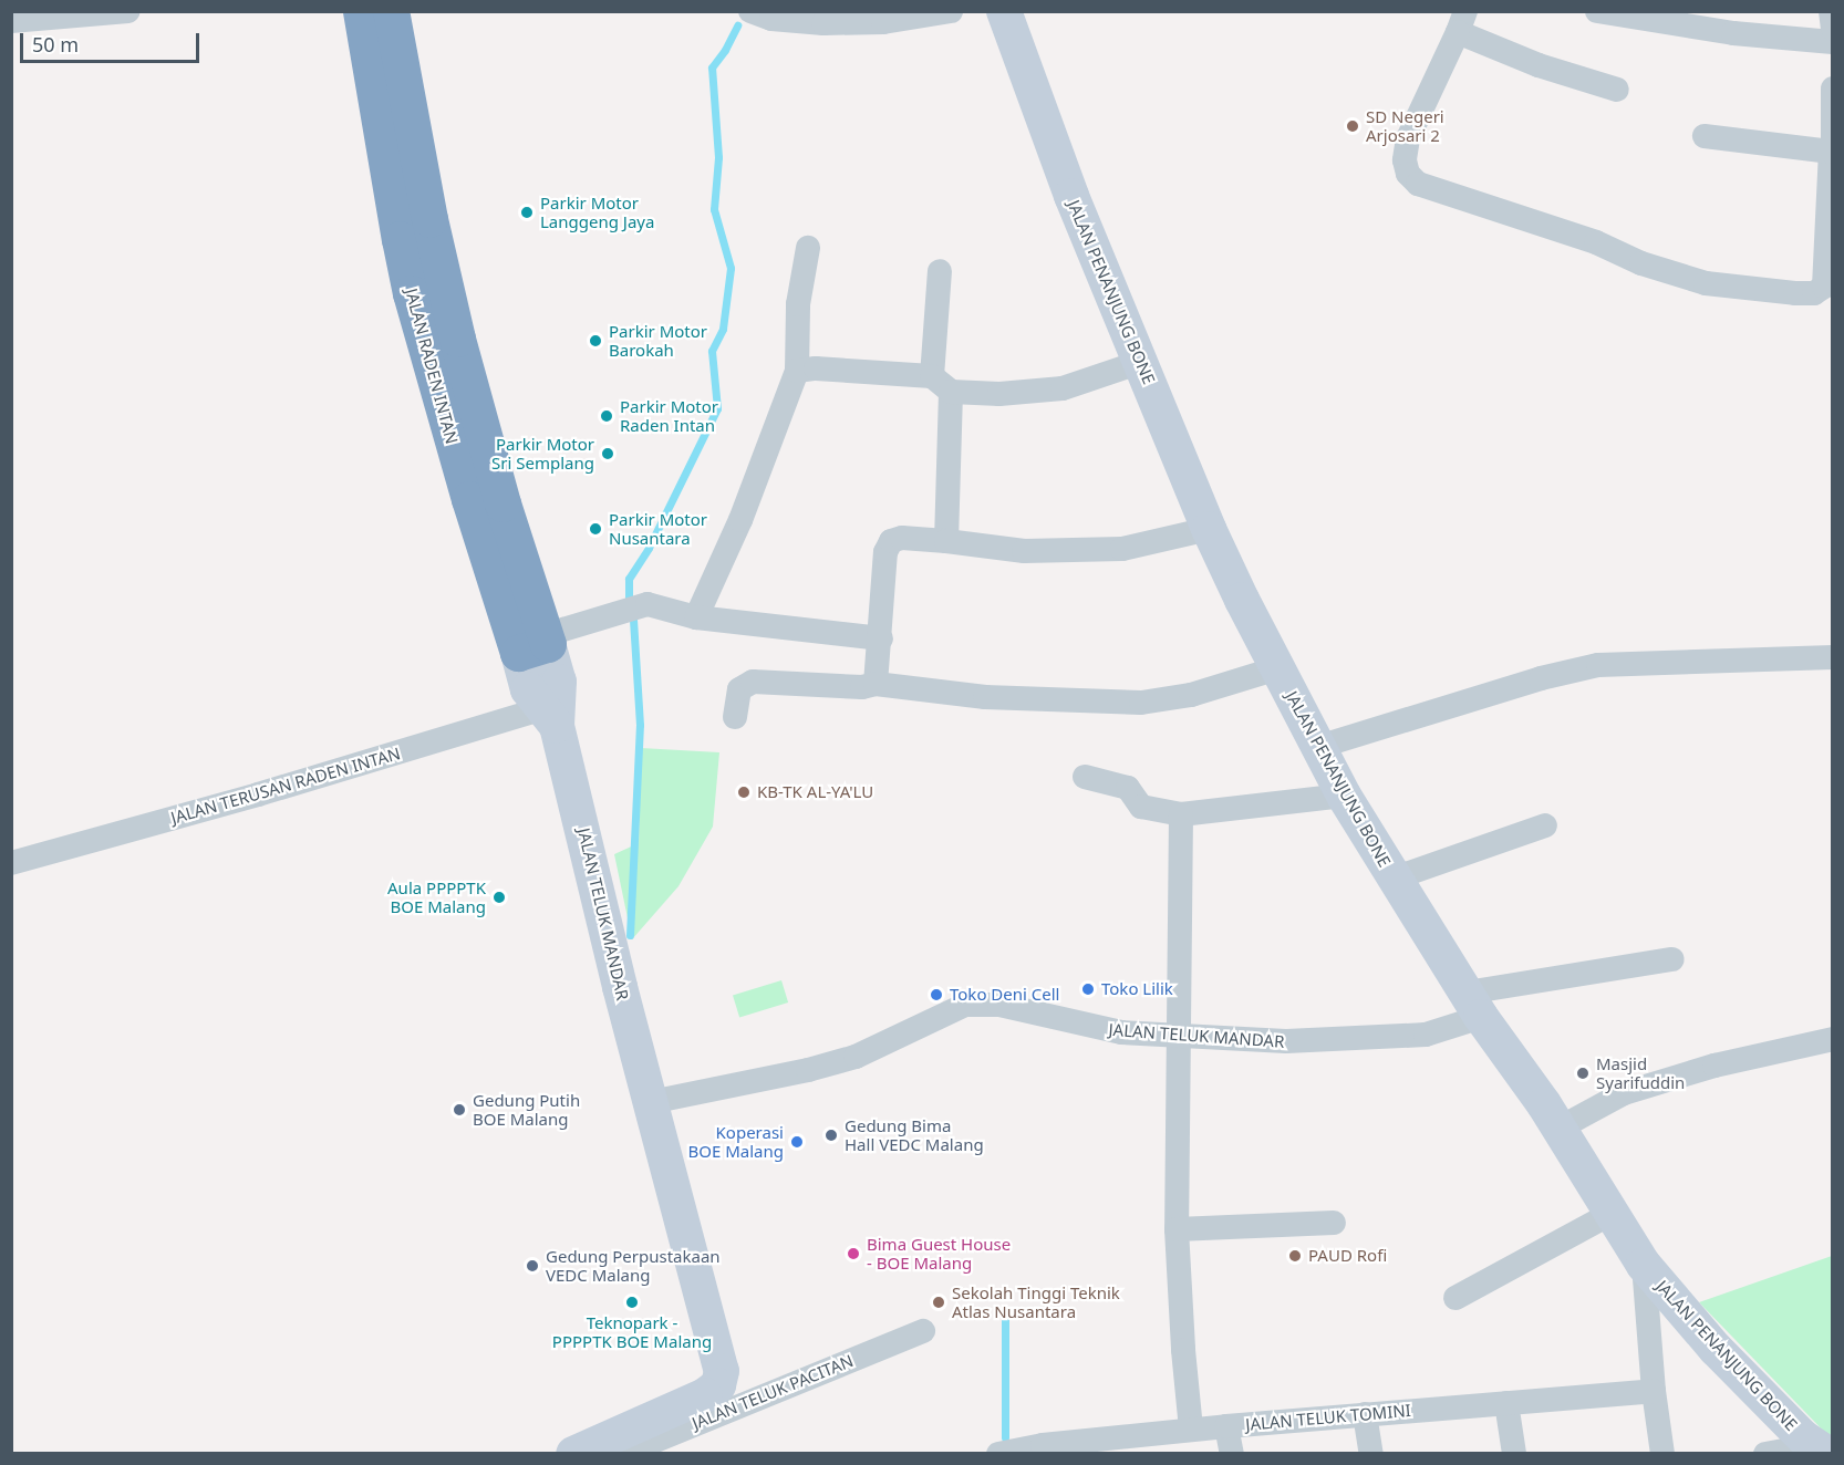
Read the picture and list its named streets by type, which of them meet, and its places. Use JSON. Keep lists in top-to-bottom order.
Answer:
{
  "streets": {
    "highway": ["JALAN RADEN INTAN"],
    "street": [
      "JALAN PENANJUNG BONE",
      "JALAN TERUSAN RADEN INTAN",
      "JALAN TELUK MANDAR",
      "JALAN TELUK PACITAN",
      "JALAN TELUK TOMINI"
    ]
  },
  "crossings": [
    ["JALAN PENANJUNG BONE", "JALAN TELUK MANDAR"],
    ["JALAN RADEN INTAN", "JALAN TERUSAN RADEN INTAN"],
    ["JALAN RADEN INTAN", "JALAN TELUK MANDAR"],
    ["JALAN TERUSAN RADEN INTAN", "JALAN TELUK MANDAR"],
    ["JALAN TELUK MANDAR", "JALAN TELUK PACITAN"]
  ],
  "places": [
    "SD Negeri Arjosari 2",
    "Parkir Motor Langgeng Jaya",
    "Parkir Motor Barokah",
    "Parkir Motor Raden Intan",
    "Parkir Motor Sri Semplang",
    "Parkir Motor Nusantara",
    "KB-TK AL-YA'LU",
    "Aula PPPPTK BOE Malang",
    "Toko Lilik",
    "Toko Deni Cell",
    "Masjid Syarifuddin",
    "Gedung Putih BOE Malang",
    "Gedung Bima Hall VEDC Malang",
    "Koperasi BOE Malang",
    "Bima Guest House - BOE Malang",
    "PAUD Rofi",
    "Gedung Perpustakaan VEDC Malang",
    "Teknopark - PPPPTK BOE Malang",
    "Sekolah Tinggi Teknik Atlas Nusantara"
  ],
  "scale_bar": "50 m"
}
